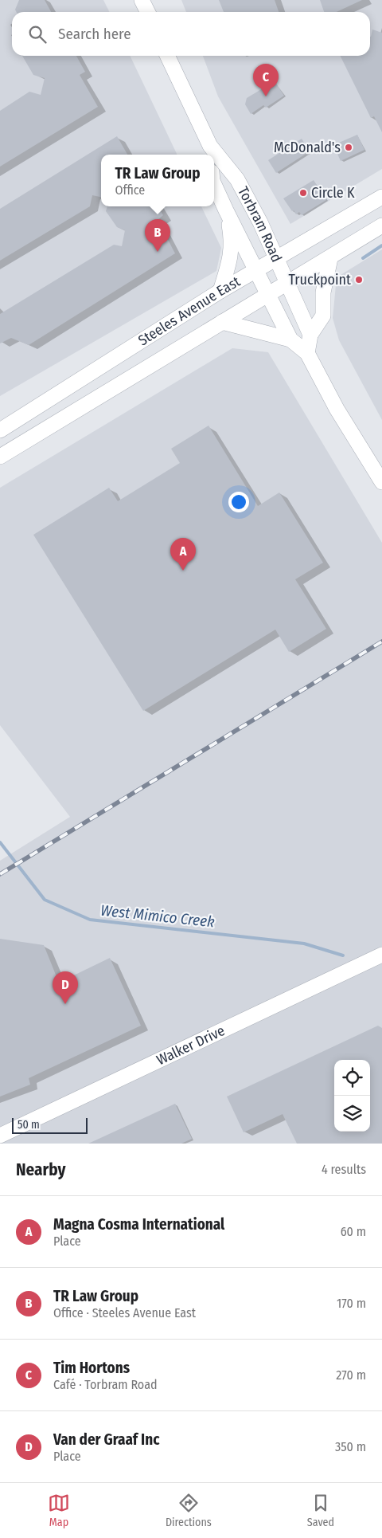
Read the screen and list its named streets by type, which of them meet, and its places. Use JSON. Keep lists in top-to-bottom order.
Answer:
{
  "streets": {
    "main road": ["Torbram Road", "Steeles Avenue East", "Walker Drive"]
  },
  "crossings": [
    ["Torbram Road", "Steeles Avenue East"]
  ],
  "water": ["West Mimico Creek"],
  "places": ["McDonald's", "Circle K", "Truckpoint"],
  "scale_bar": "50 m",
  "page": {
    "search": "Search here",
    "pins": [
      "C",
      "B",
      "A",
      "D"
    ],
    "popup": ["TR Law Group", "Office"],
    "scale": "50 m",
    "heading": ["Nearby", "4 results"],
    "list": [
      {
        "mark": "A",
        "name": "Magna Cosma International",
        "note": "Place",
        "value": "60 m"
      },
      {
        "mark": "B",
        "name": "TR Law Group",
        "note": "Office · Steeles Avenue East",
        "value": "170 m"
      },
      {
        "mark": "C",
        "name": "Tim Hortons",
        "note": "Café · Torbram Road",
        "value": "270 m"
      },
      {
        "mark": "D",
        "name": "Van der Graaf Inc",
        "note": "Place",
        "value": "350 m"
      }
    ],
    "nav": ["Map", "Directions", "Saved"]
  }
}
